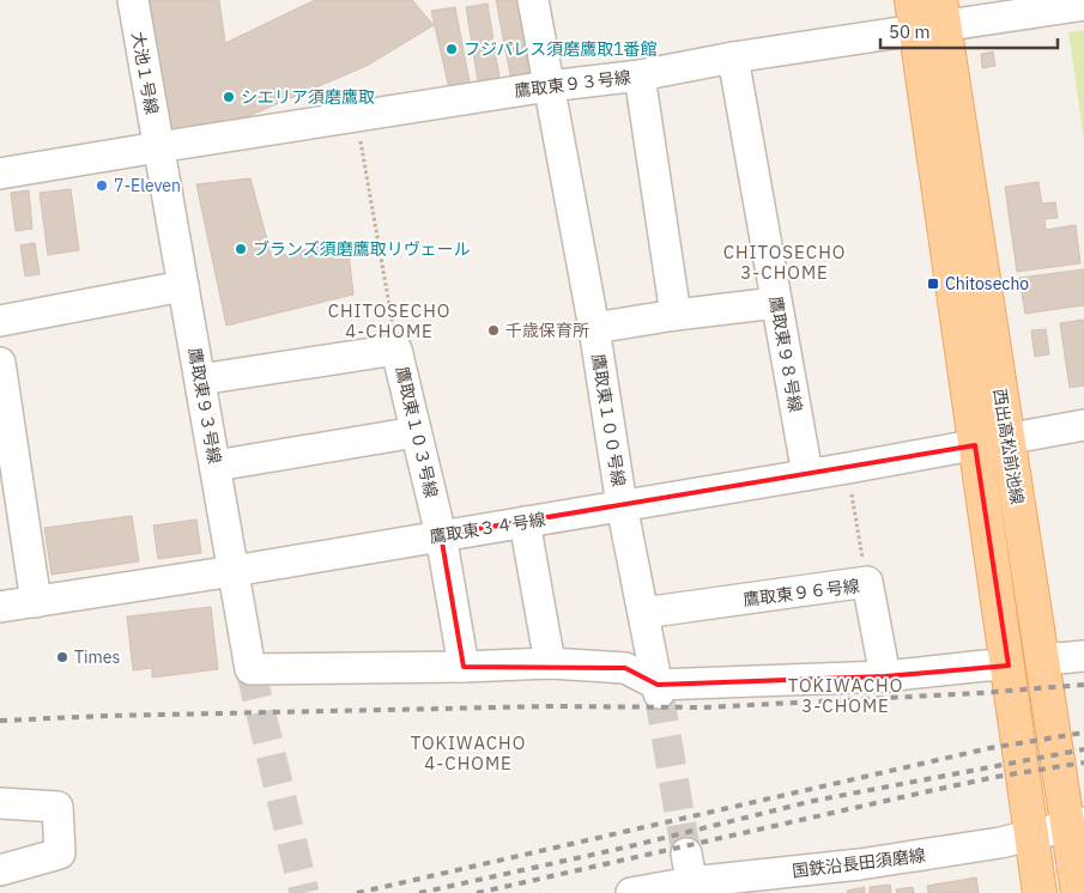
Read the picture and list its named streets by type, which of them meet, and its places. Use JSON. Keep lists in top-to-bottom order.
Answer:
{
  "streets": {
    "main road": ["西出高松前池線"],
    "street": [
      "大池１号線",
      "鷹取東９３号線",
      "鷹取東９８号線",
      "鷹取東１００号線",
      "鷹取東１０３号線",
      "鷹取東３４号線",
      "鷹取東９６号線",
      "国鉄沿長田須磨線"
    ]
  },
  "crossings": [
    ["大池１号線", "鷹取東９３号線"],
    ["鷹取東９３号線", "鷹取東９８号線"],
    ["鷹取東９３号線", "鷹取東１００号線"],
    ["鷹取東９３号線", "鷹取東１０３号線"],
    ["鷹取東９３号線", "西出高松前池線"],
    ["鷹取東９３号線", "鷹取東３４号線"],
    ["鷹取東９３号線", "鷹取東９６号線"],
    ["鷹取東９８号線", "鷹取東３４号線"],
    ["鷹取東１００号線", "鷹取東３４号線"],
    ["鷹取東１００号線", "鷹取東９６号線"],
    ["鷹取東１０３号線", "鷹取東３４号線"],
    ["西出高松前池線", "鷹取東３４号線"],
    ["西出高松前池線", "国鉄沿長田須磨線"]
  ],
  "districts": [
    "CHITOSECHO 3-CHOME",
    "CHITOSECHO 4-CHOME",
    "TOKIWACHO 3-CHOME",
    "TOKIWACHO 4-CHOME"
  ],
  "places": {
    "other": [
      "フジパレス須磨鷹取1番館",
      "シエリア須磨鷹取",
      "7-Eleven",
      "ブランズ須磨鷹取リヴェール",
      "千歳保育所",
      "Times"
    ],
    "transit": ["Chitosecho"]
  },
  "scale_bar": "50 m"
}
